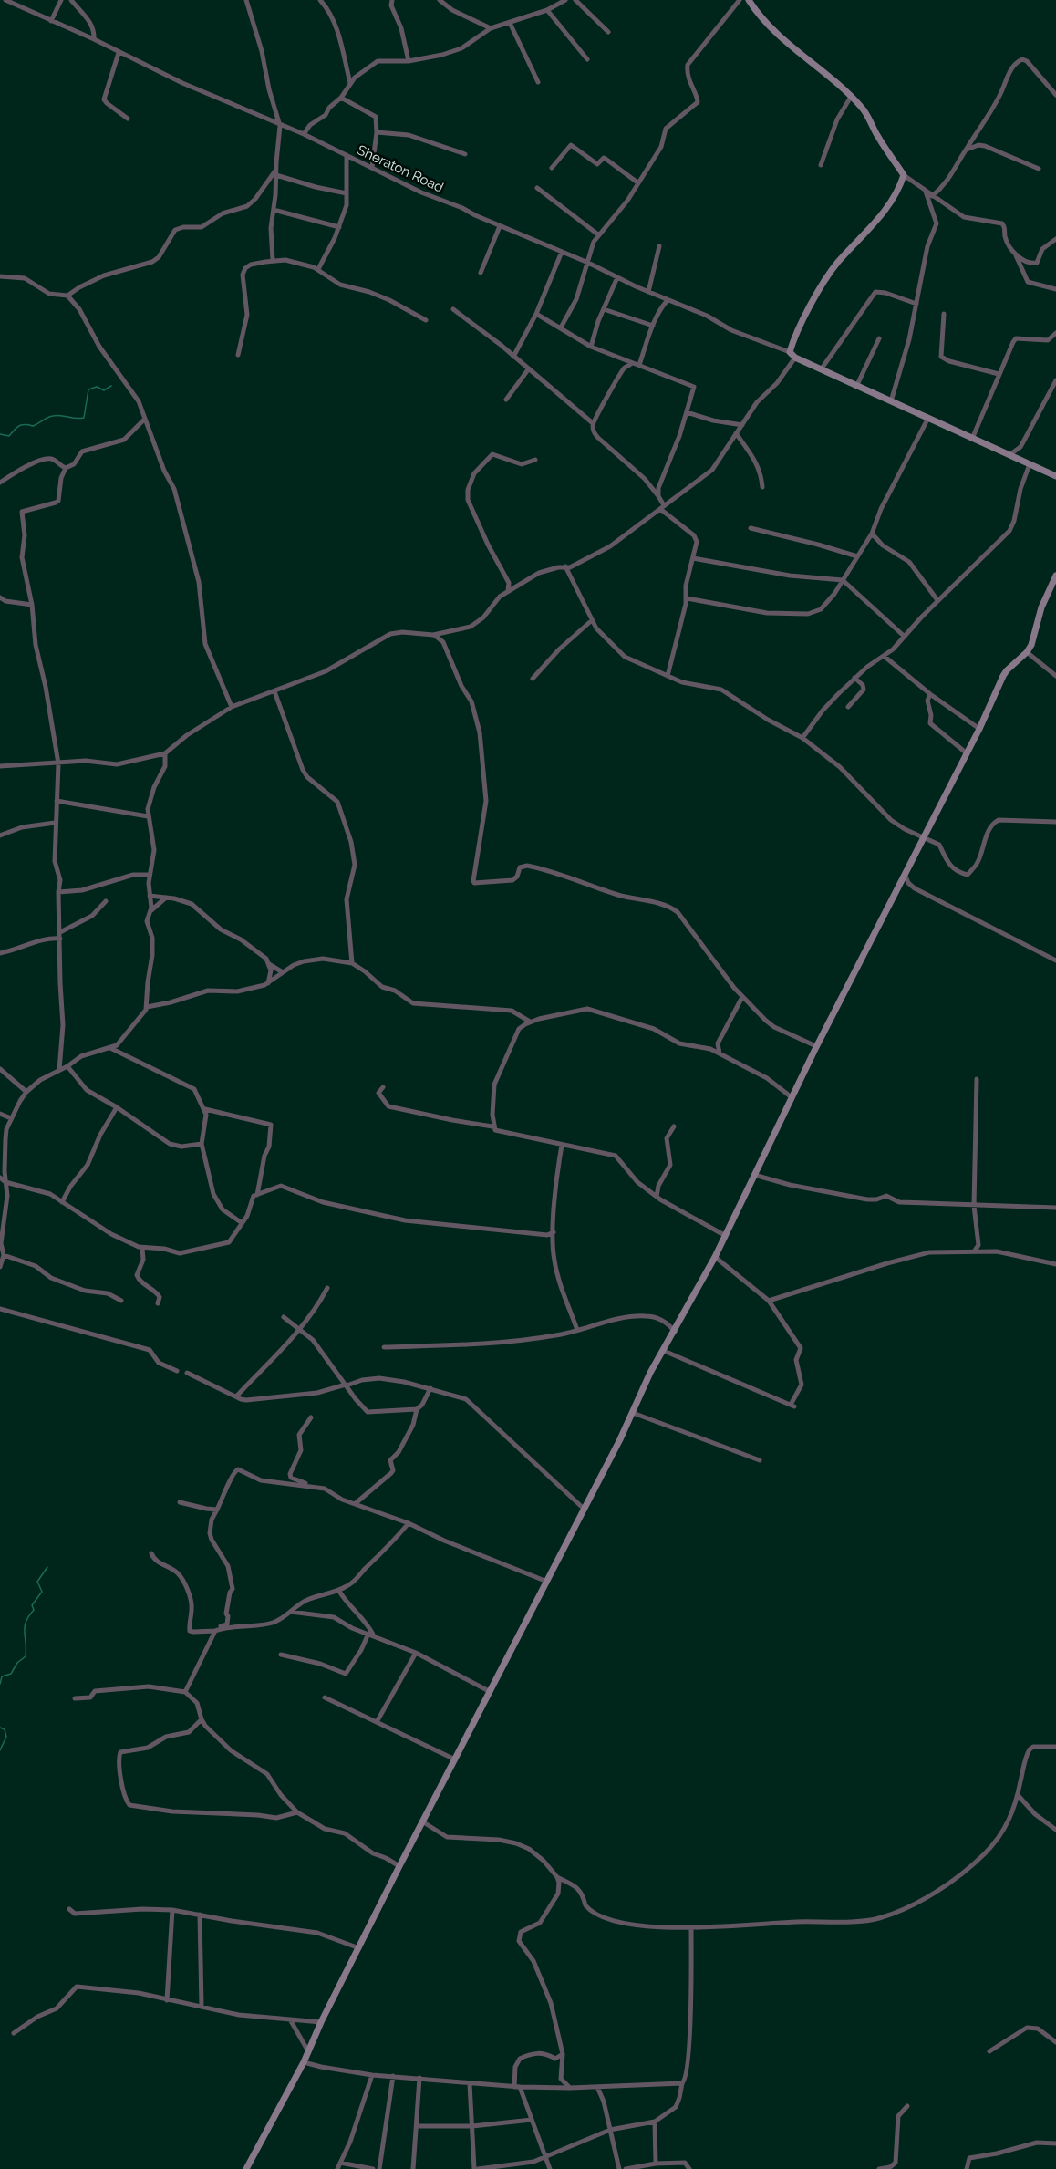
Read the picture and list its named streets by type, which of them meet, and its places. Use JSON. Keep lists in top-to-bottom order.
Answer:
{
  "streets": {
    "street": ["Sheraton Road"]
  }
}
